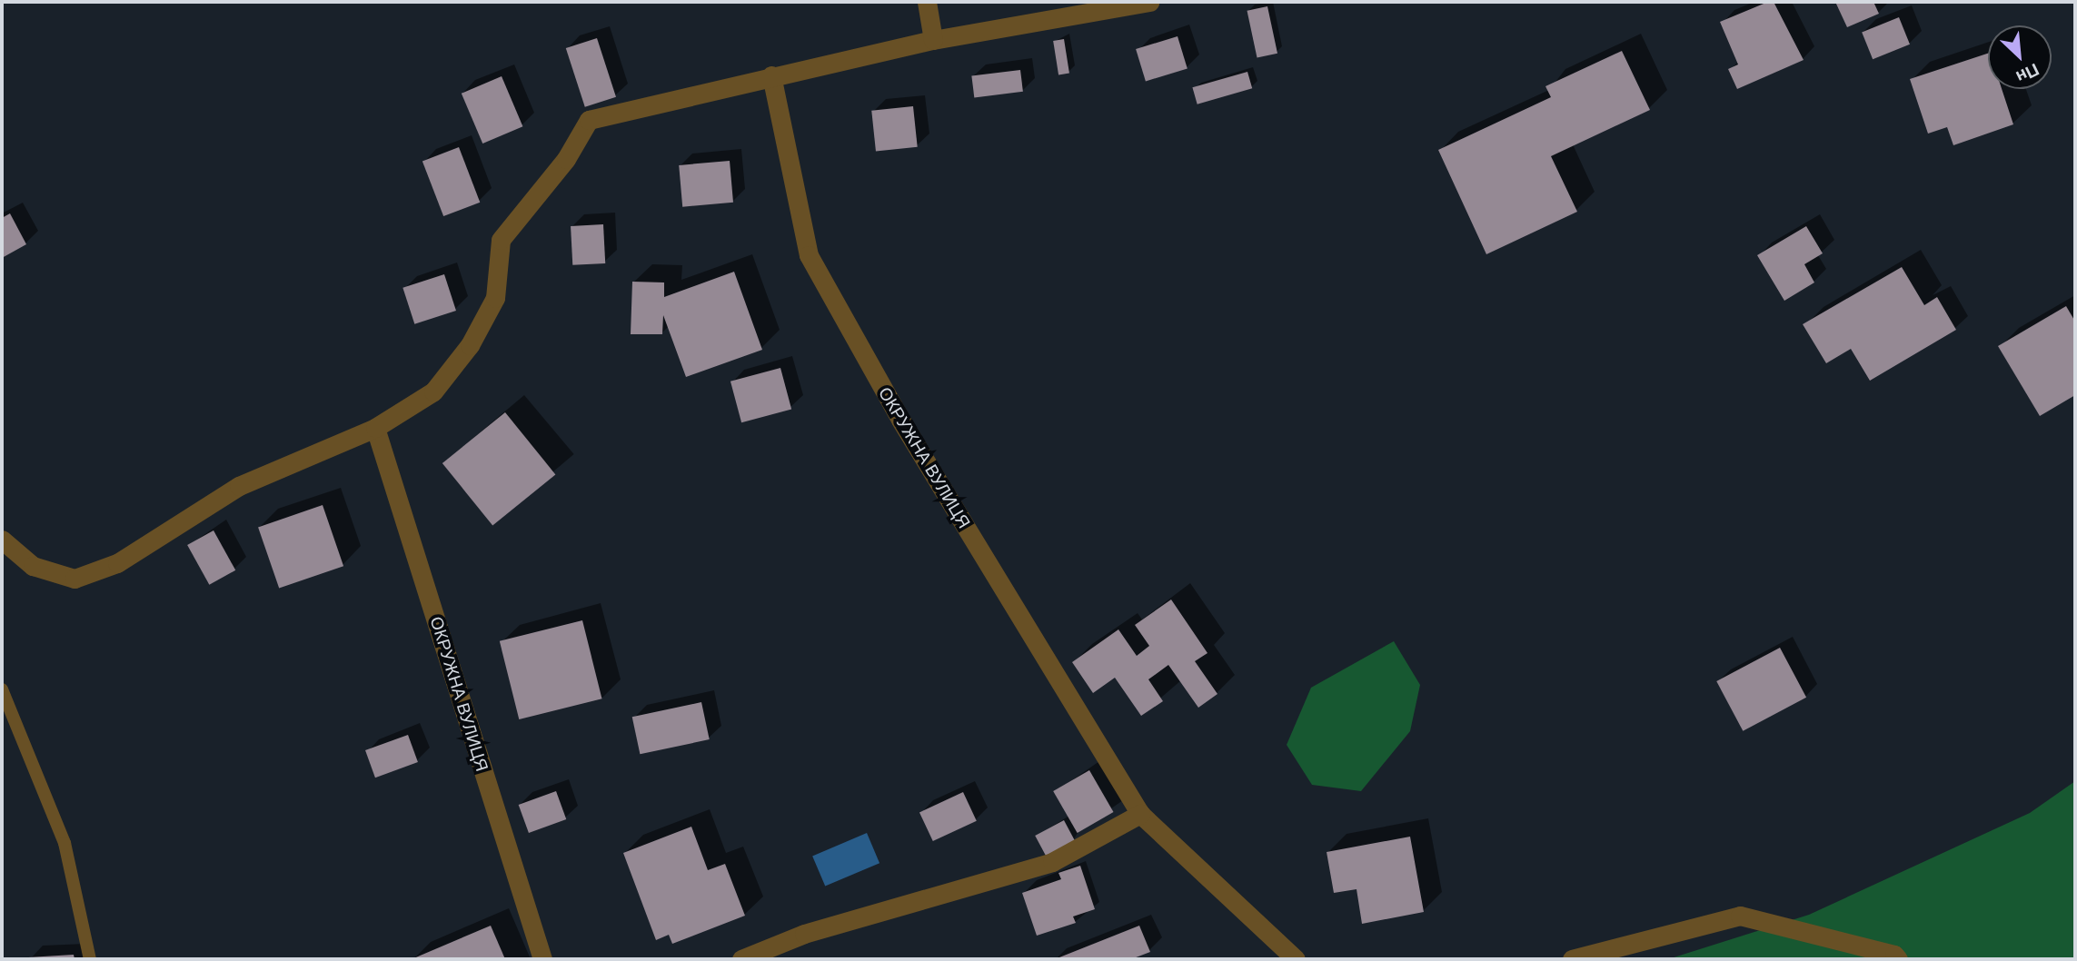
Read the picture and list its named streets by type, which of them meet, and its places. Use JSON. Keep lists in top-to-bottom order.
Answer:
{
  "streets": {
    "street": ["ОКРУЖНА ВУЛИЦЯ"]
  },
  "north": "bottom right"
}
